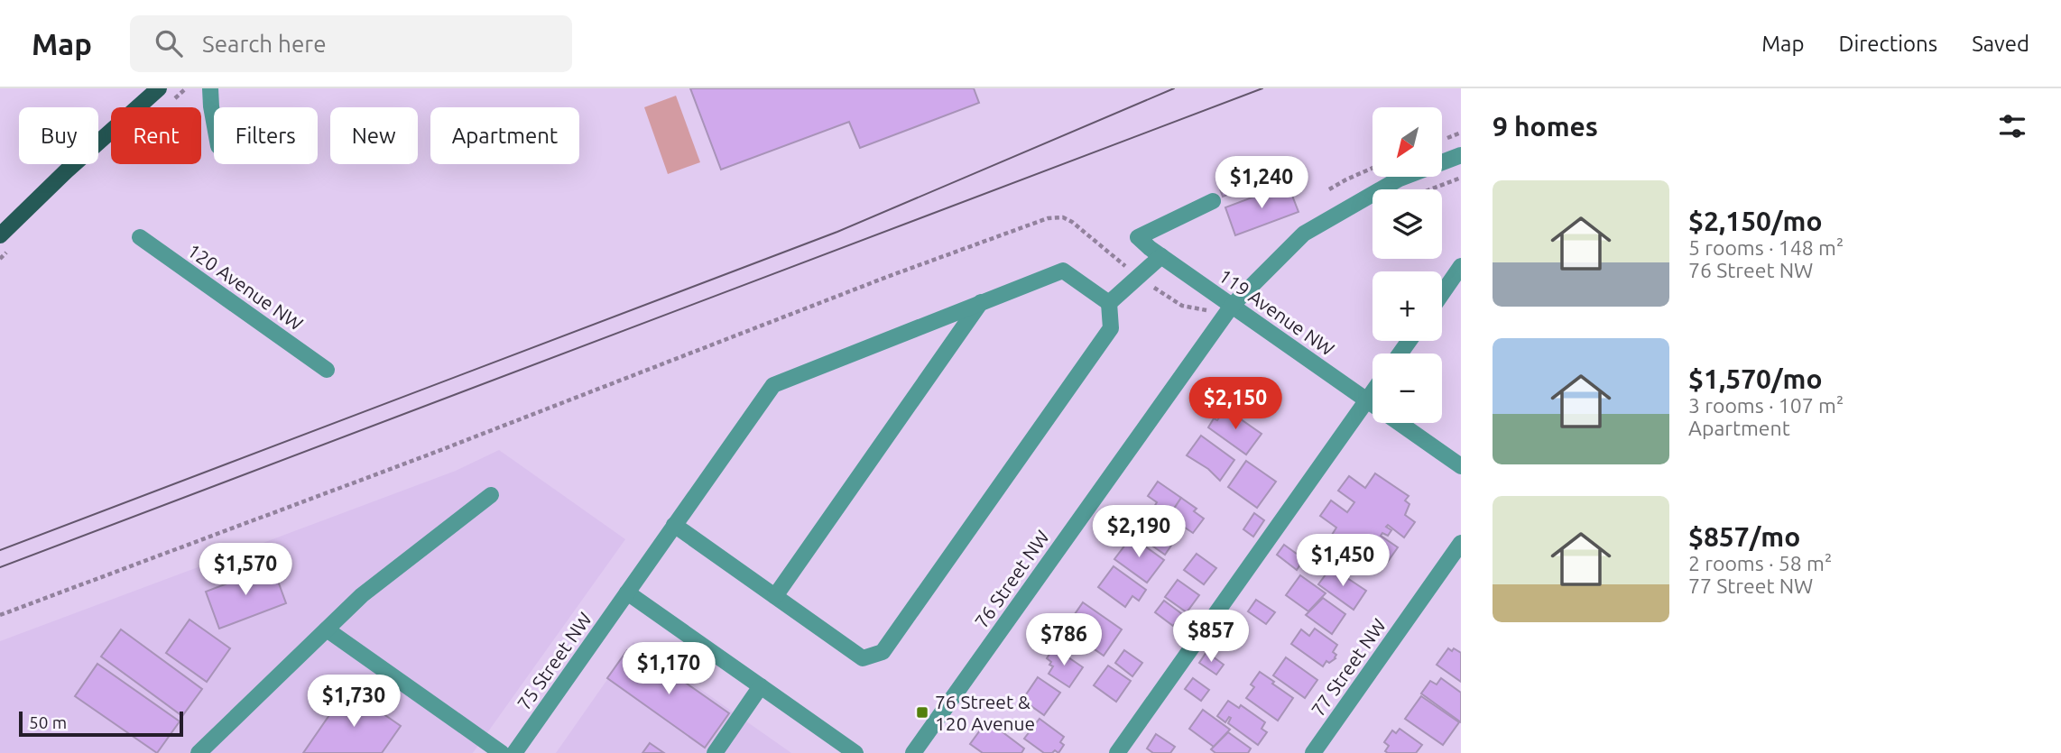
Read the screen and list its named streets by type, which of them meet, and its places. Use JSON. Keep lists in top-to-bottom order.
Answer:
{
  "streets": {
    "street": [
      "120 Avenue NW",
      "119 Avenue NW",
      "76 Street NW",
      "75 Street NW",
      "77 Street NW"
    ]
  },
  "crossings": [
    ["119 Avenue NW", "76 Street NW"]
  ],
  "places": {
    "transit": ["76 Street & 120 Avenue"]
  },
  "scale_bar": "50 m",
  "north": "bottom left",
  "page": {
    "header": "Map",
    "search": "Search here",
    "nav": ["Map", "Directions", "Saved"],
    "heading": "9 homes",
    "map_buttons": ["+", "−"],
    "chip": [
      "Buy",
      "Rent",
      "Filters",
      "New",
      "Apartment"
    ],
    "price": [
      "$1,240",
      "$2,150",
      "$2,190",
      "$1,450",
      "$1,570",
      "$857",
      "$786",
      "$1,170",
      "$1,730"
    ],
    "list": [
      {
        "name": "$2,150/mo",
        "note": "5 rooms · 148 m² · 76 Street NW"
      },
      {
        "name": "$1,570/mo",
        "note": "3 rooms · 107 m² · Apartment"
      },
      {
        "name": "$857/mo",
        "note": "2 rooms · 58 m² · 77 Street NW"
      }
    ],
    "scale": "50 m"
  }
}
